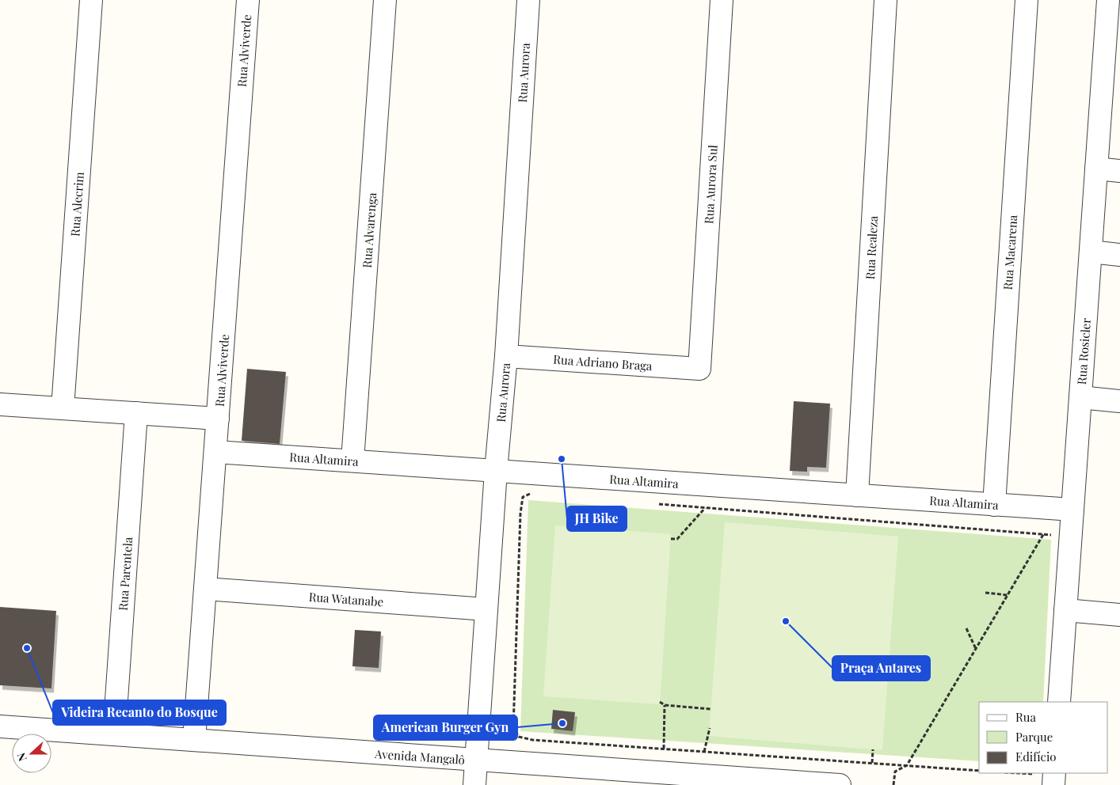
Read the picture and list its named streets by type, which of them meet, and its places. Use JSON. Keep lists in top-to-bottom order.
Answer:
{
  "streets": {
    "street": [
      "Rua Alviverde",
      "Rua Aurora",
      "Rua Aurora Sul",
      "Rua Alecrim",
      "Rua Alvarenga",
      "Rua Realeza",
      "Rua Macarena",
      "Rua Rosicler",
      "Rua Adriano Braga",
      "Rua Altamira",
      "Rua Parentela",
      "Rua Watanabe",
      "Avenida Mangalô"
    ]
  },
  "crossings": [
    ["Rua Alviverde", "Rua Altamira"],
    ["Rua Alviverde", "Rua Watanabe"],
    ["Rua Alviverde", "Avenida Mangalô"],
    ["Rua Aurora", "Rua Adriano Braga"],
    ["Rua Aurora", "Rua Altamira"],
    ["Rua Aurora", "Rua Watanabe"],
    ["Rua Aurora", "Avenida Mangalô"],
    ["Rua Aurora Sul", "Rua Adriano Braga"],
    ["Rua Alvarenga", "Rua Altamira"],
    ["Rua Realeza", "Rua Altamira"],
    ["Rua Macarena", "Rua Altamira"],
    ["Rua Rosicler", "Rua Altamira"],
    ["Rua Parentela", "Avenida Mangalô"]
  ],
  "places": [
    "JH Bike",
    "Praça Antares",
    "Videira Recanto do Bosque",
    "American Burger Gyn"
  ],
  "legend": ["Rua", "Parque", "Edifício"],
  "north": "left"
}
